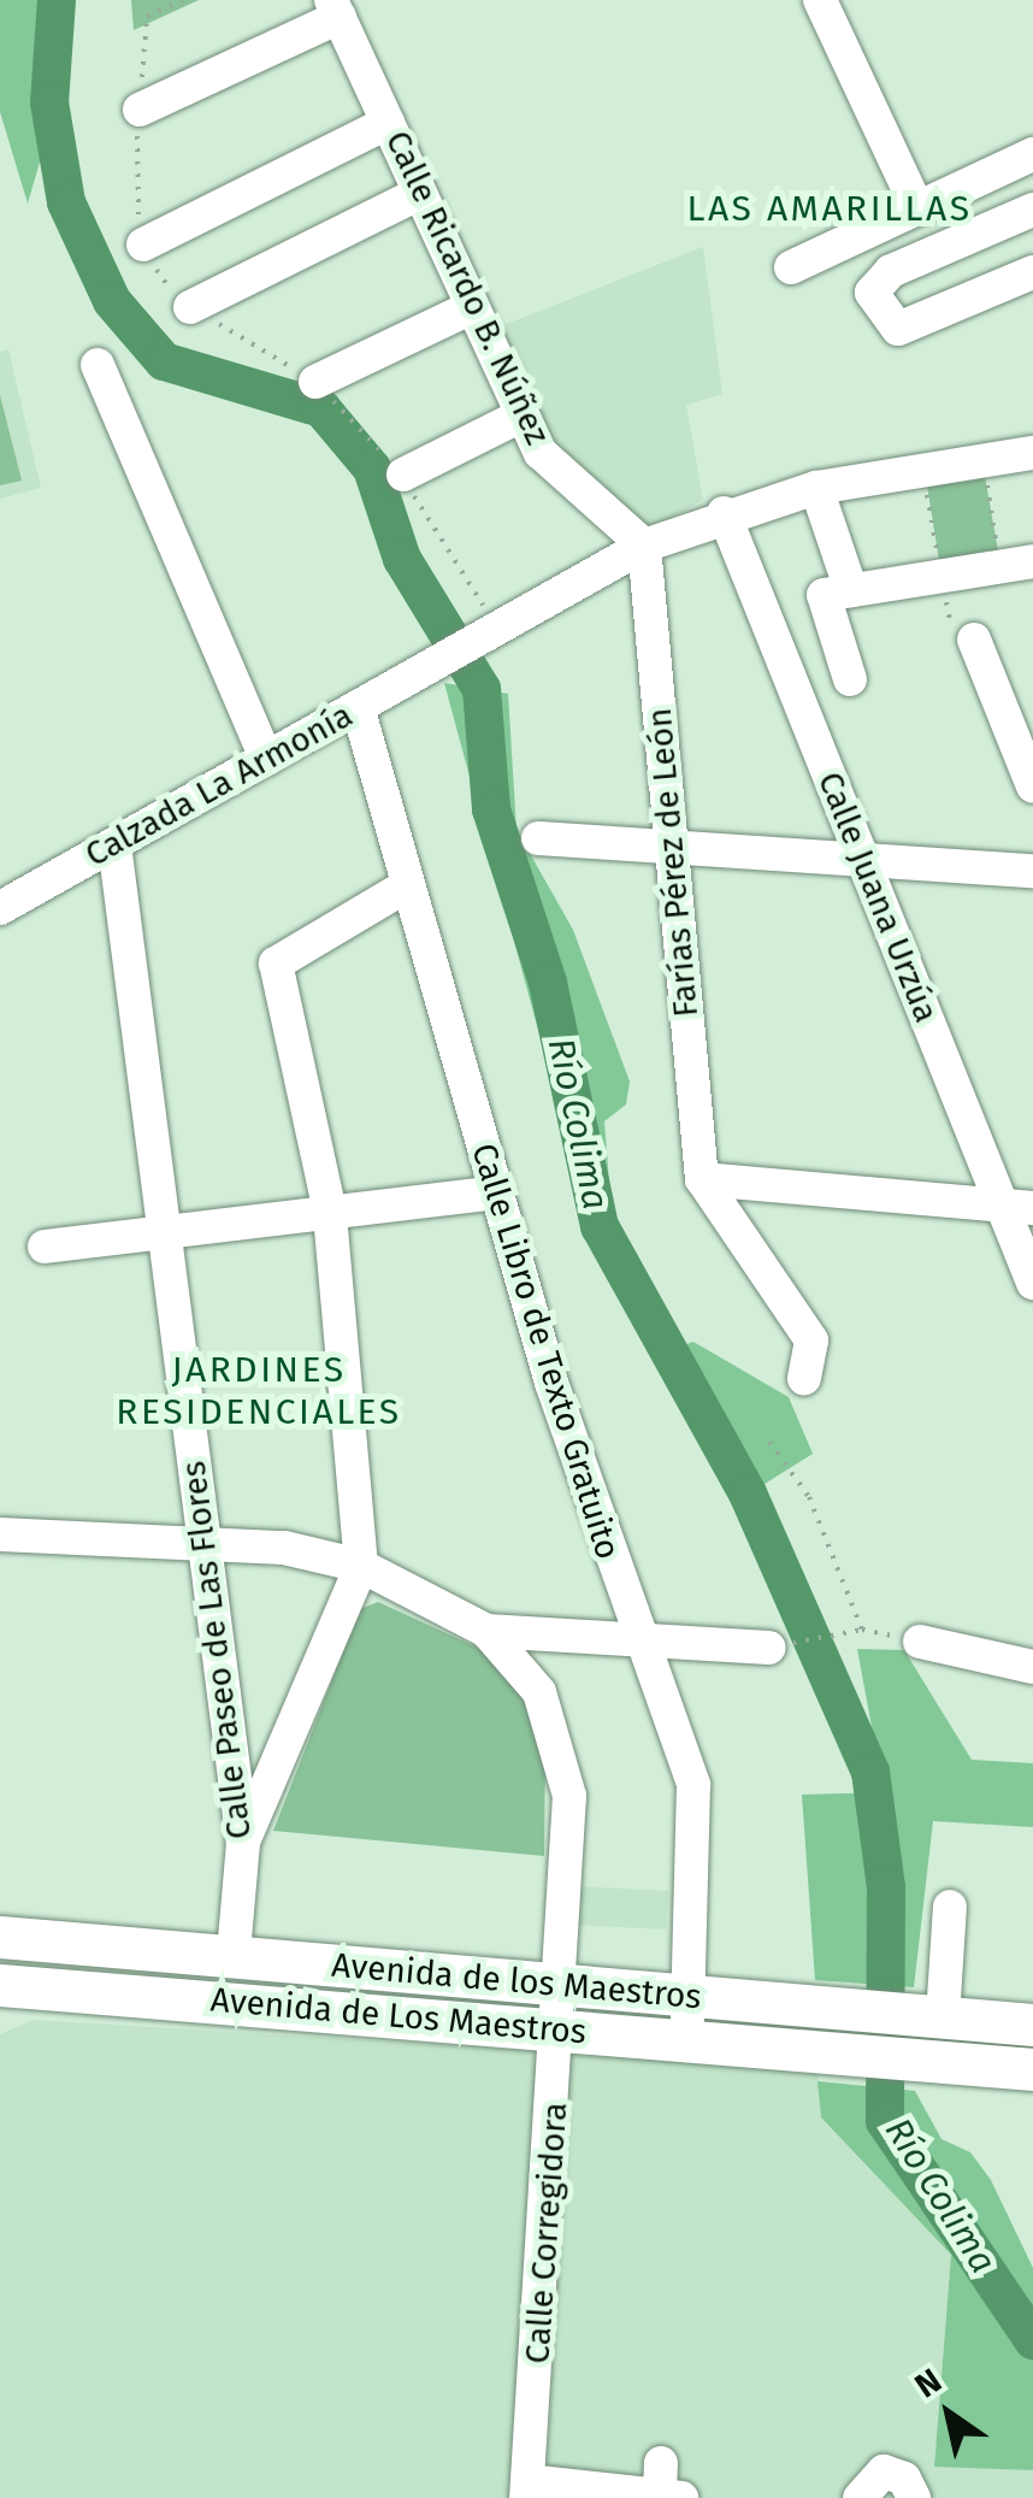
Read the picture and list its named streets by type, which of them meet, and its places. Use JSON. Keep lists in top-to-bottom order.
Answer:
{
  "streets": {
    "main road": ["Avenida de los Maestros", "Avenida de Los Maestros"],
    "street": [
      "Calle Ricardo B. Núñez",
      "Calzada La Armonía",
      "Farías Pérez de León",
      "Calle Juana Urzúa",
      "Calle Libro de Texto Gratuito",
      "Calle Paseo de Las Flores",
      "Calle Corregidora"
    ]
  },
  "crossings": [
    ["Calle Ricardo B. Núñez", "Calzada La Armonía"],
    ["Calle Ricardo B. Núñez", "Farías Pérez de León"],
    ["Calzada La Armonía", "Farías Pérez de León"],
    ["Calzada La Armonía", "Calle Libro de Texto Gratuito"],
    ["Calzada La Armonía", "Calle Paseo de Las Flores"],
    ["Calle Libro de Texto Gratuito", "Avenida de los Maestros"],
    ["Calle Libro de Texto Gratuito", "Avenida de Los Maestros"],
    ["Calle Paseo de Las Flores", "Avenida de los Maestros"],
    ["Avenida de los Maestros", "Avenida de Los Maestros"],
    ["Avenida de los Maestros", "Calle Corregidora"],
    ["Avenida de Los Maestros", "Calle Corregidora"]
  ],
  "districts": ["LAS AMARILLAS", "JARDINES RESIDENCIALES"],
  "water": ["Río Colima"],
  "north": "top left"
}
